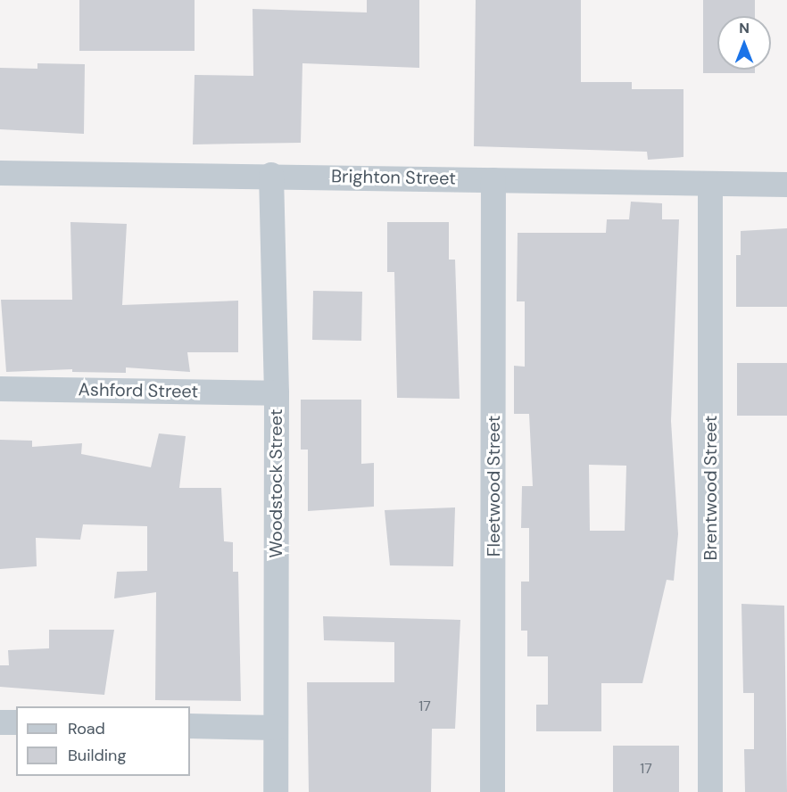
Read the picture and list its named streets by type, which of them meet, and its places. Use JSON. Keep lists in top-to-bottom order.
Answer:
{
  "streets": {
    "street": [
      "Brighton Street",
      "Ashford Street",
      "Woodstock Street",
      "Fleetwood Street",
      "Brentwood Street"
    ]
  },
  "crossings": [
    ["Brighton Street", "Woodstock Street"],
    ["Brighton Street", "Fleetwood Street"],
    ["Brighton Street", "Brentwood Street"],
    ["Ashford Street", "Woodstock Street"]
  ],
  "house_numbers": ["17", "17"],
  "legend": ["Road", "Building"],
  "north": "top"
}
